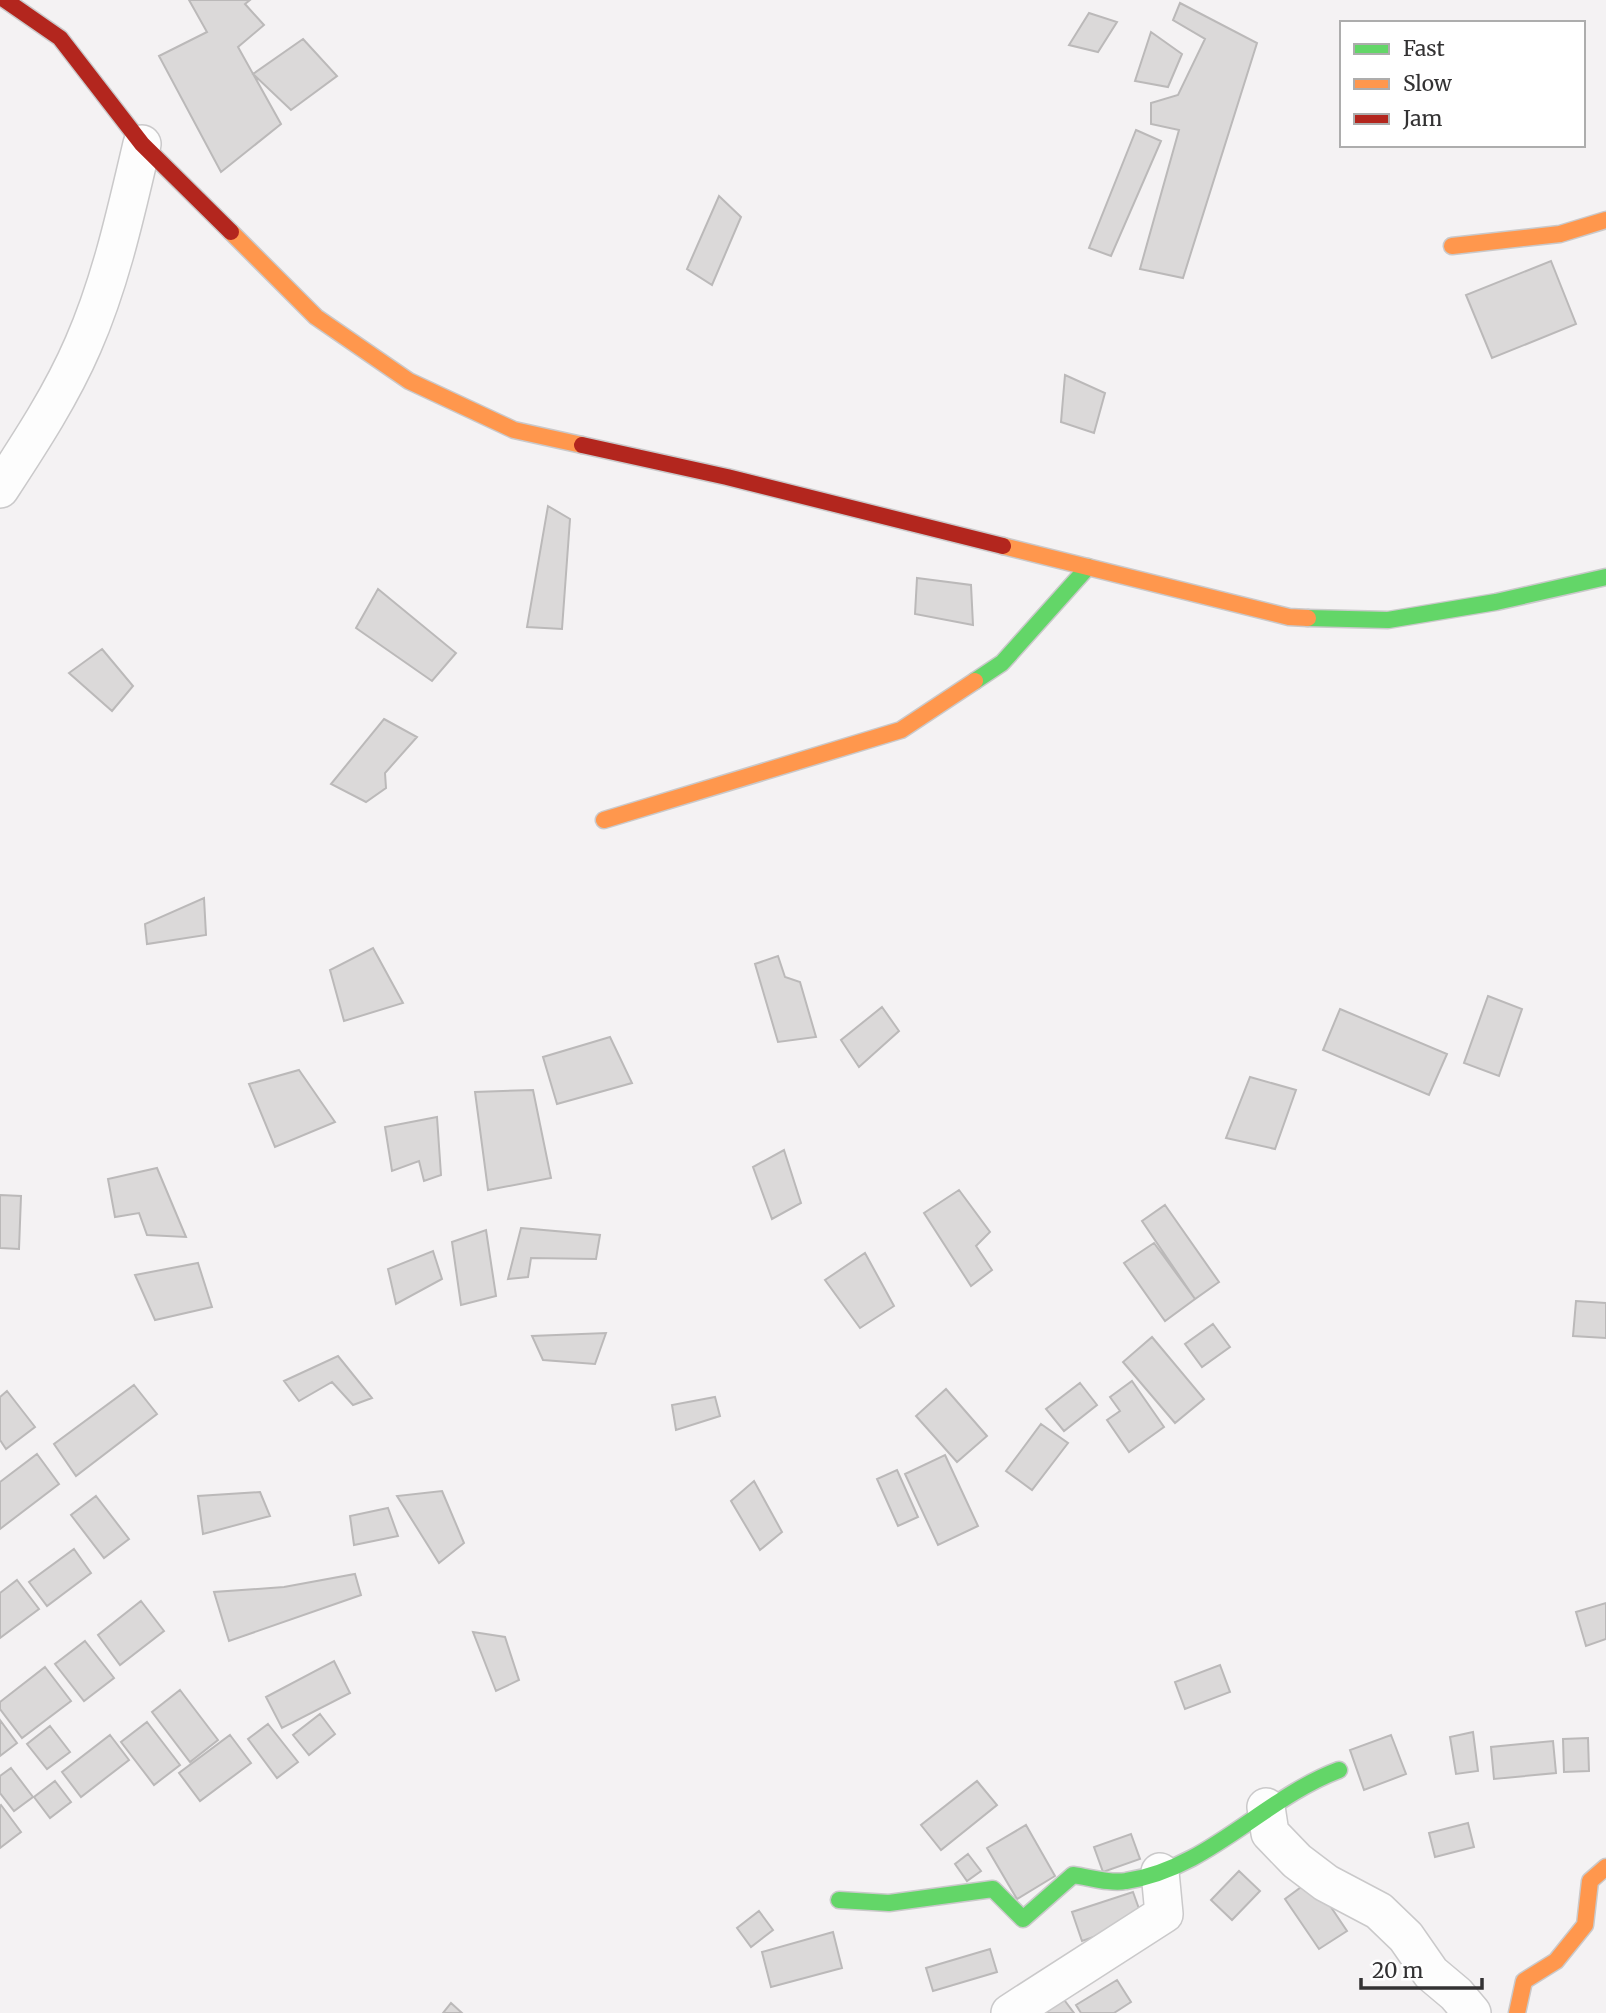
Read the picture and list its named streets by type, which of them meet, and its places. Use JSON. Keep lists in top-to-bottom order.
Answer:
{
  "legend": ["Fast", "Slow", "Jam"],
  "scale_bar": "20 m"
}
